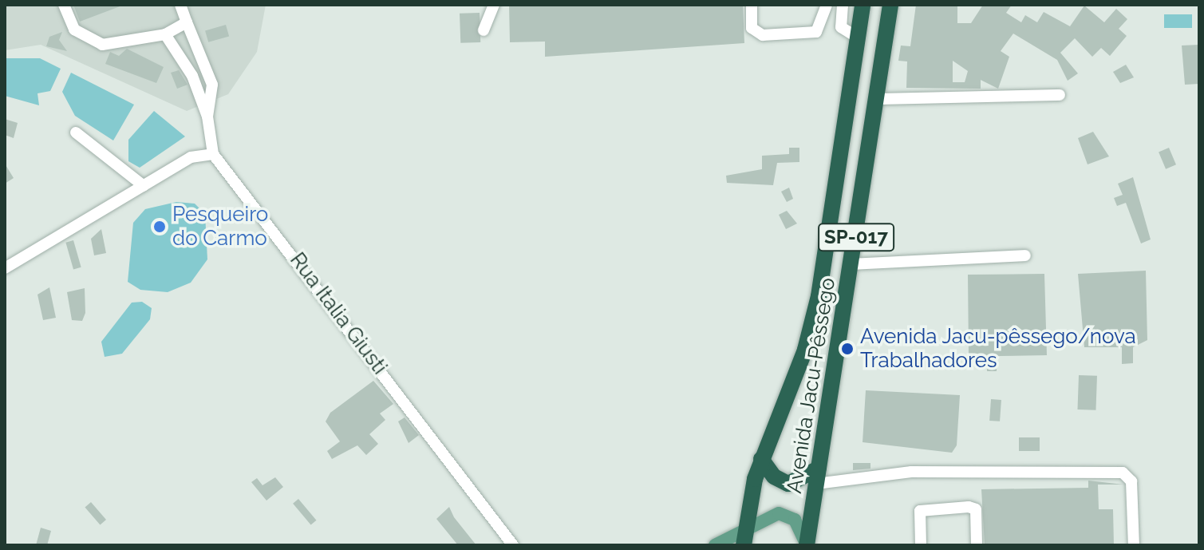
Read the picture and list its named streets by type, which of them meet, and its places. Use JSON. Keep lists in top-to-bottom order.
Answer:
{
  "streets": {
    "highway": ["SP-017", "Avenida Jacu-Pêssego"],
    "street": ["Rua Italia Giusti"]
  },
  "places": ["Pesqueiro do Carmo", "Avenida Jacu-pêssego/nova Trabalhadores"]
}
